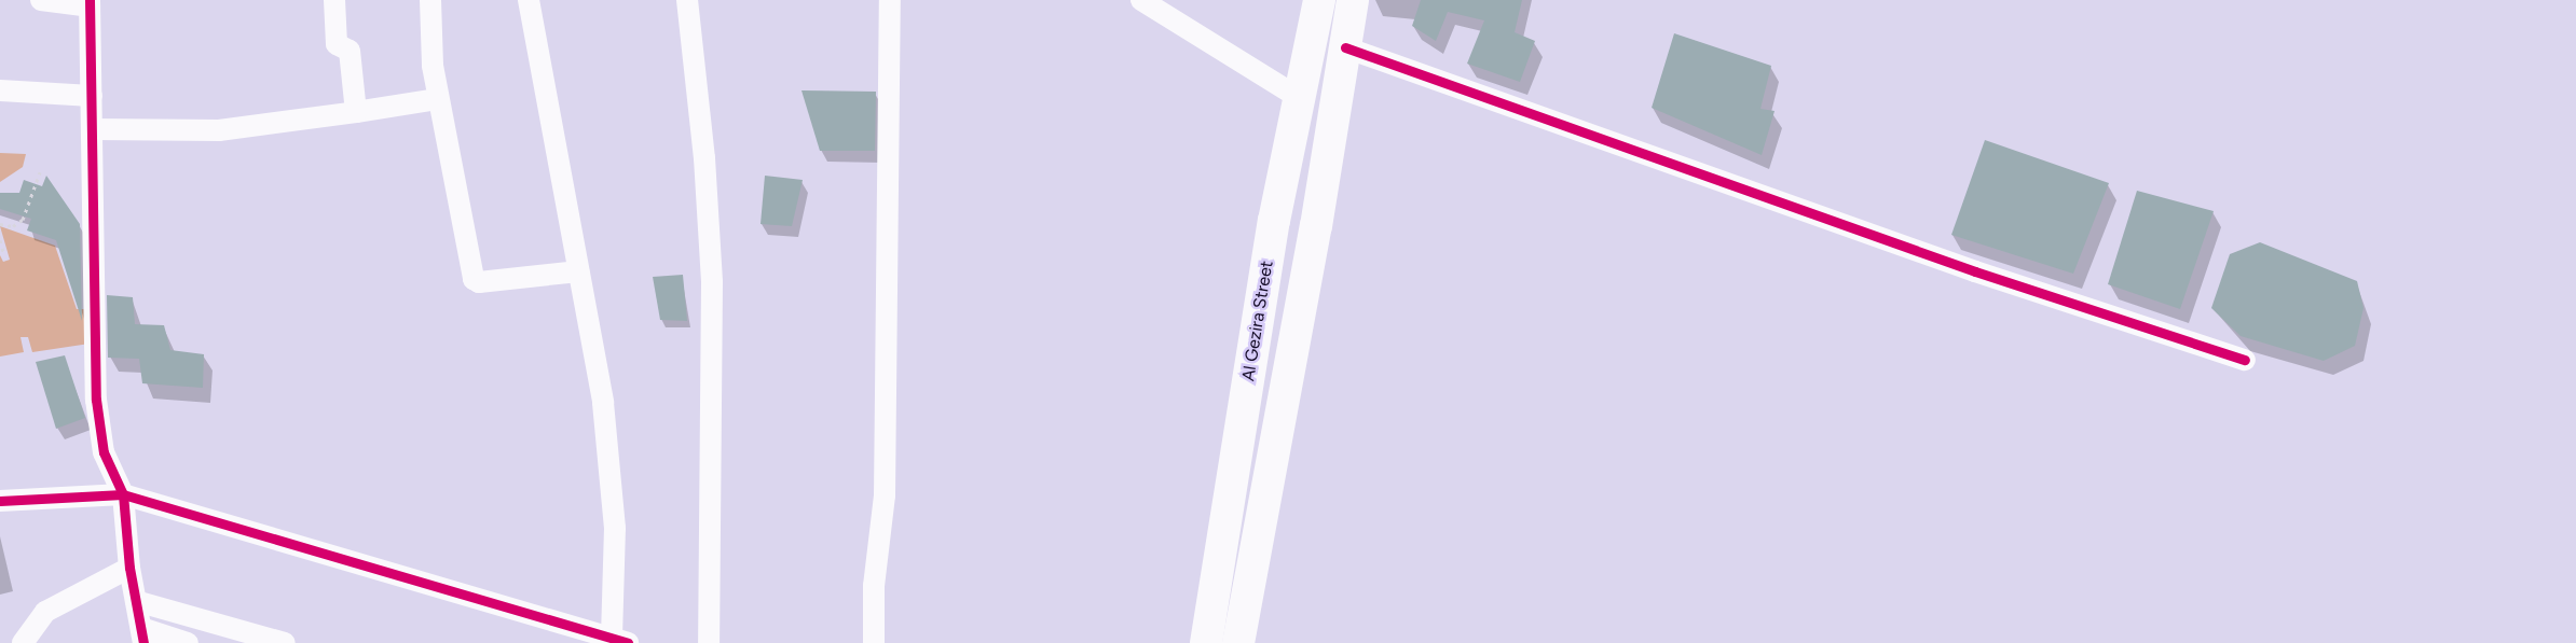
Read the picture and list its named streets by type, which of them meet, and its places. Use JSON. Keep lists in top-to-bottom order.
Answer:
{
  "streets": {
    "main road": ["Al Gezira Street"]
  }
}
